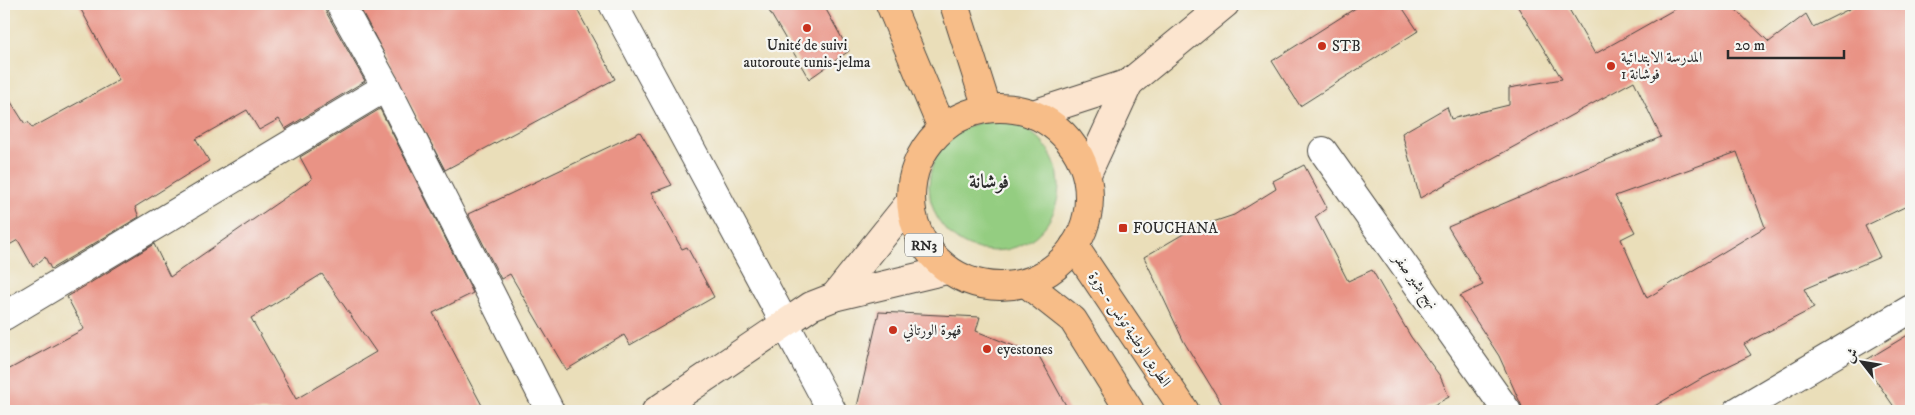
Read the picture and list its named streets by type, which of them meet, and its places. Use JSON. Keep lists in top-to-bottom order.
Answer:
{
  "streets": {
    "main road": ["RN3", "الطريق الوطنية تونس - حزوة"],
    "street": ["نهج بشير صفر"]
  },
  "crossings": [
    ["RN3", "الطريق الوطنية تونس - حزوة"]
  ],
  "districts": ["فوشانة"],
  "places": {
    "other": [
      "Unité de suivi autoroute tunis-jelma",
      "STB",
      "المدرسة الابتدائية فوشانة 1",
      "قهوة الورتاني",
      "eyestones"
    ],
    "transit": ["FOUCHANA"]
  },
  "scale_bar": "20 m",
  "north": "top left"
}
